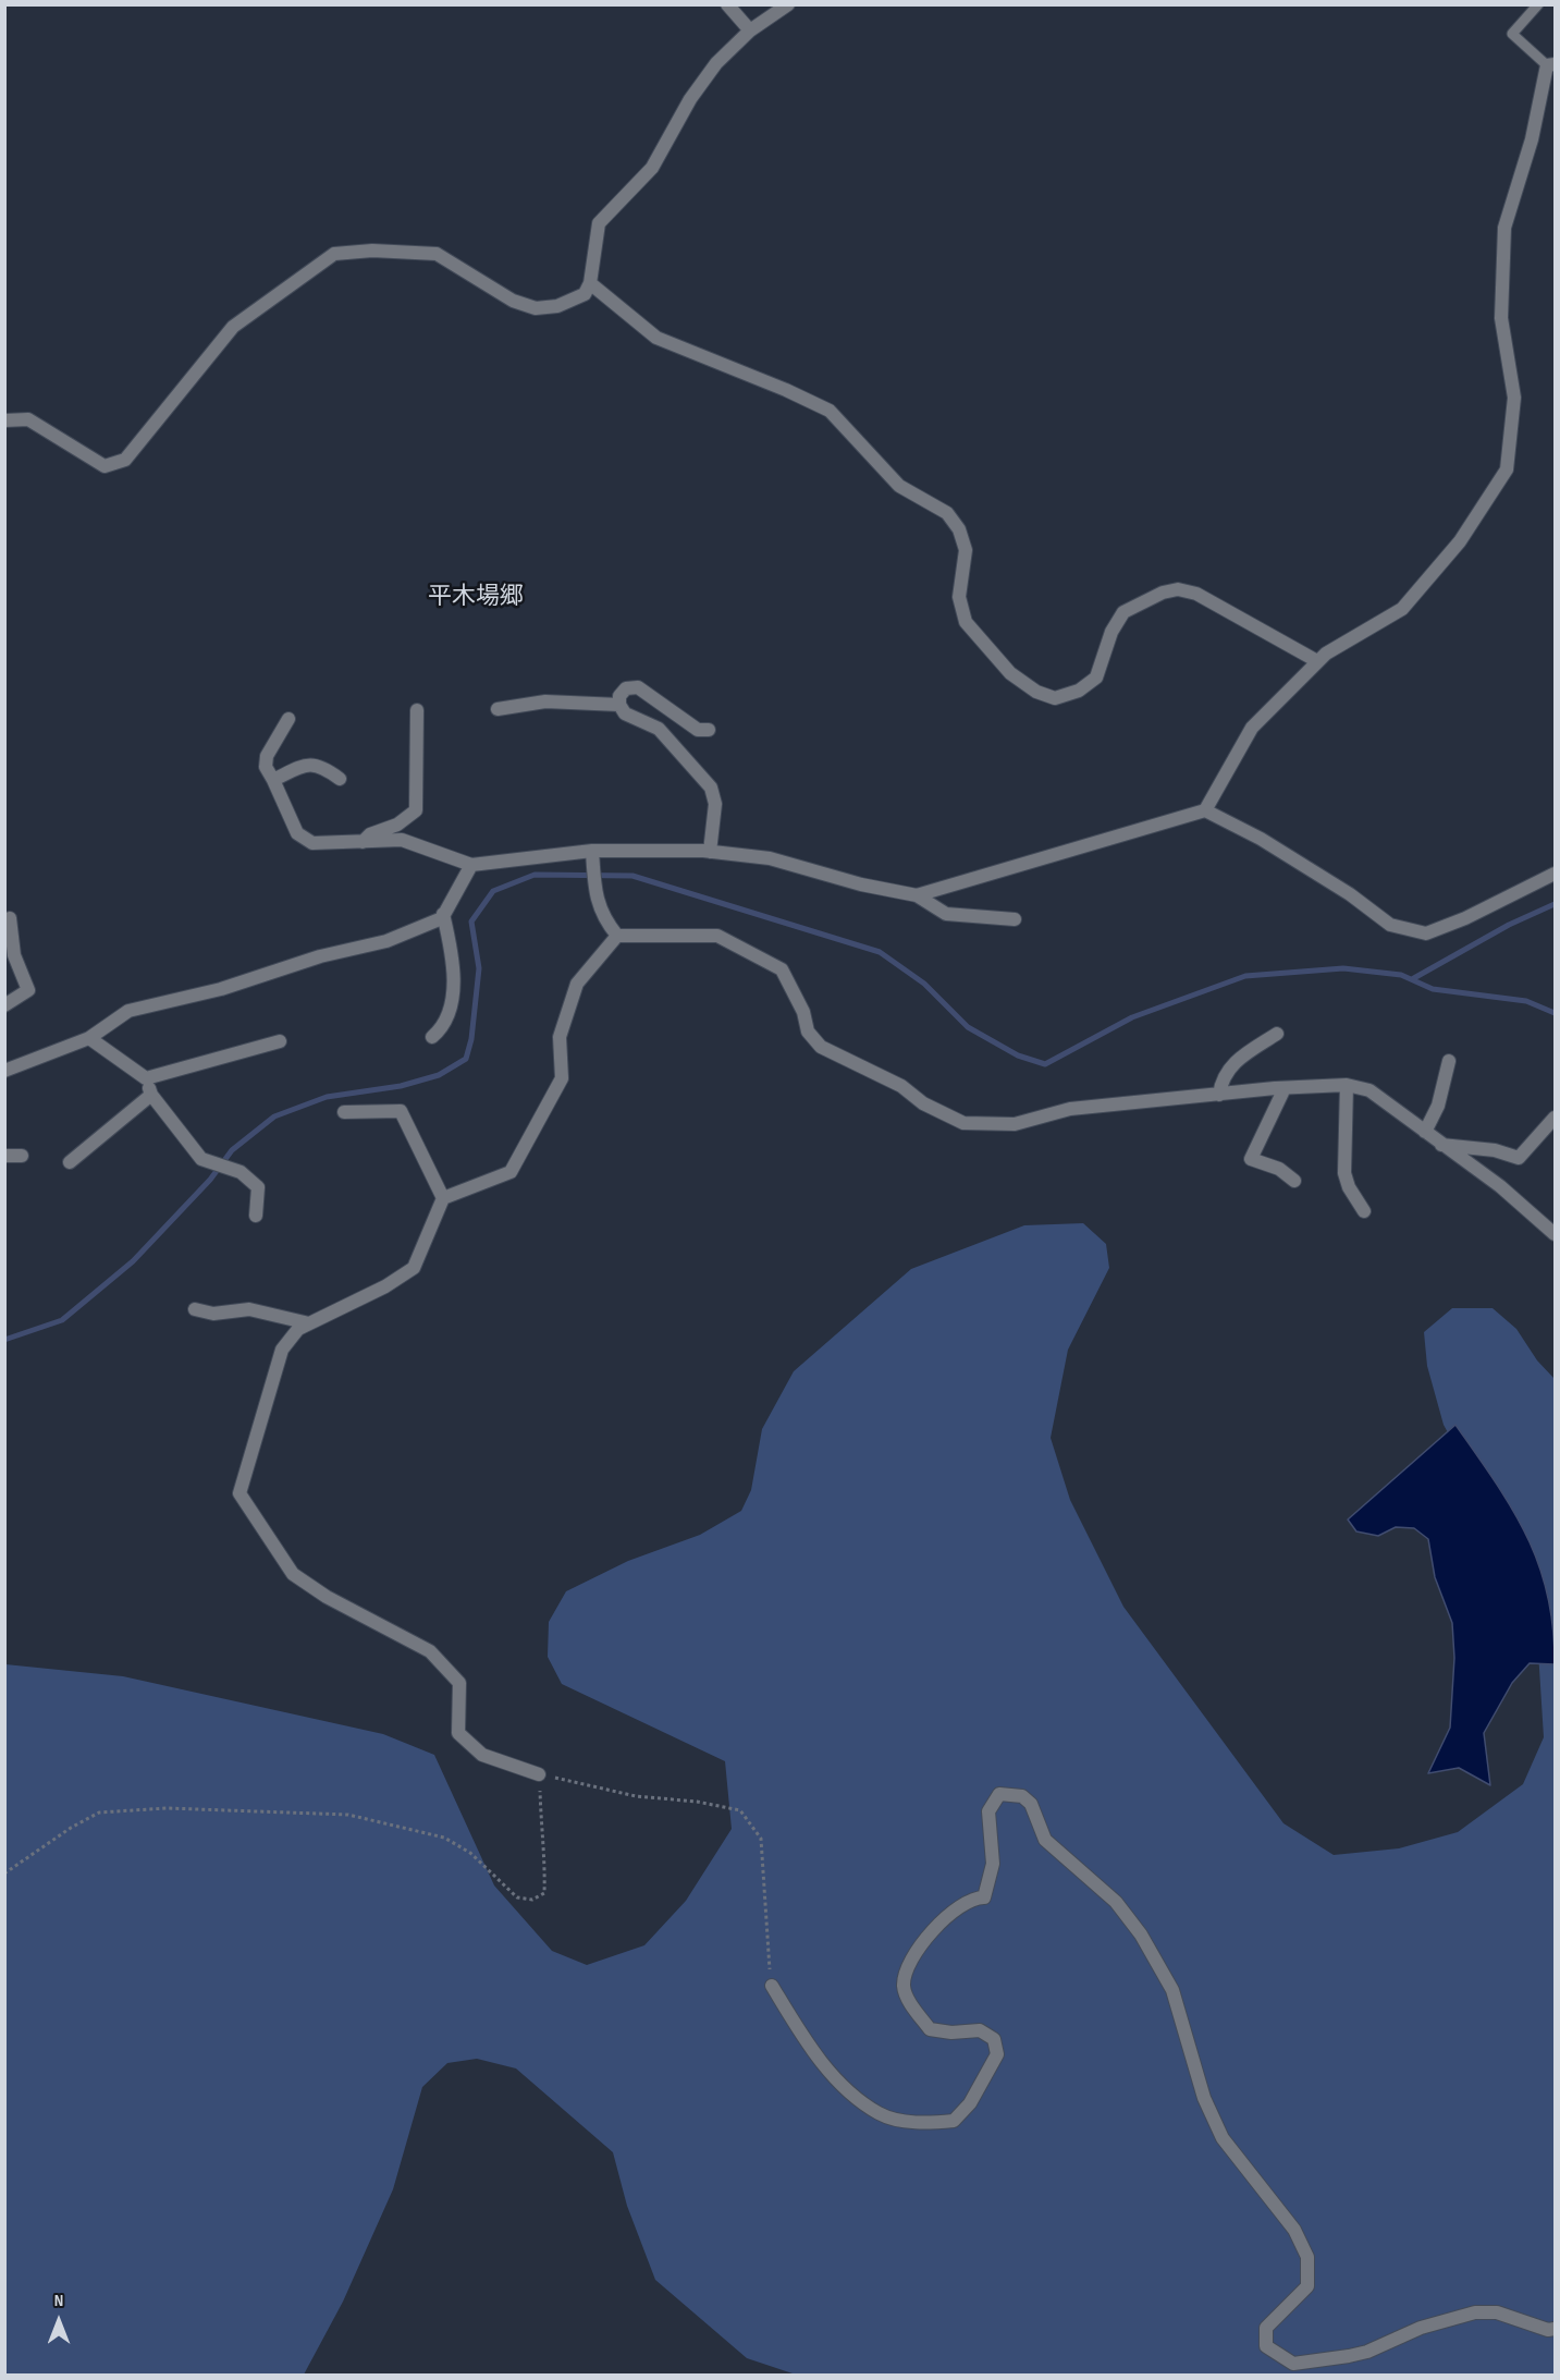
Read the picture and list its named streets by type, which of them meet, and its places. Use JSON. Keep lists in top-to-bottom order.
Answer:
{
  "districts": ["平木場郷"],
  "north": "top"
}
